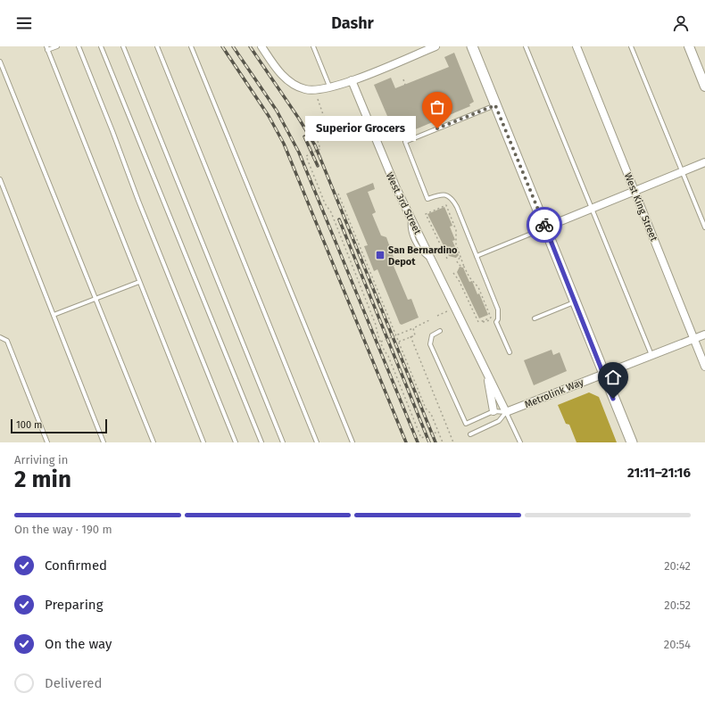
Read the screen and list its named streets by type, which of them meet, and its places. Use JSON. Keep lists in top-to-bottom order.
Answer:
{
  "streets": {
    "street": ["West 3rd Street", "West King Street", "Metrolink Way"]
  },
  "crossings": [
    ["West 3rd Street", "Metrolink Way"],
    ["West King Street", "Metrolink Way"]
  ],
  "places": {
    "other": ["Superior Grocers"],
    "transit": ["San Bernardino Depot"]
  },
  "scale_bar": "100 m",
  "page": {
    "header": "Dashr",
    "bubble": "Superior Grocers",
    "scale": "100 m",
    "heading": ["2 min", "Arriving in", "21:11–21:16"],
    "bar": "On the way · 190 m",
    "list": [
      ["Confirmed", "20:42"],
      ["Preparing", "20:52"],
      ["On the way", "20:54"],
      "Delivered"
    ]
  }
}
